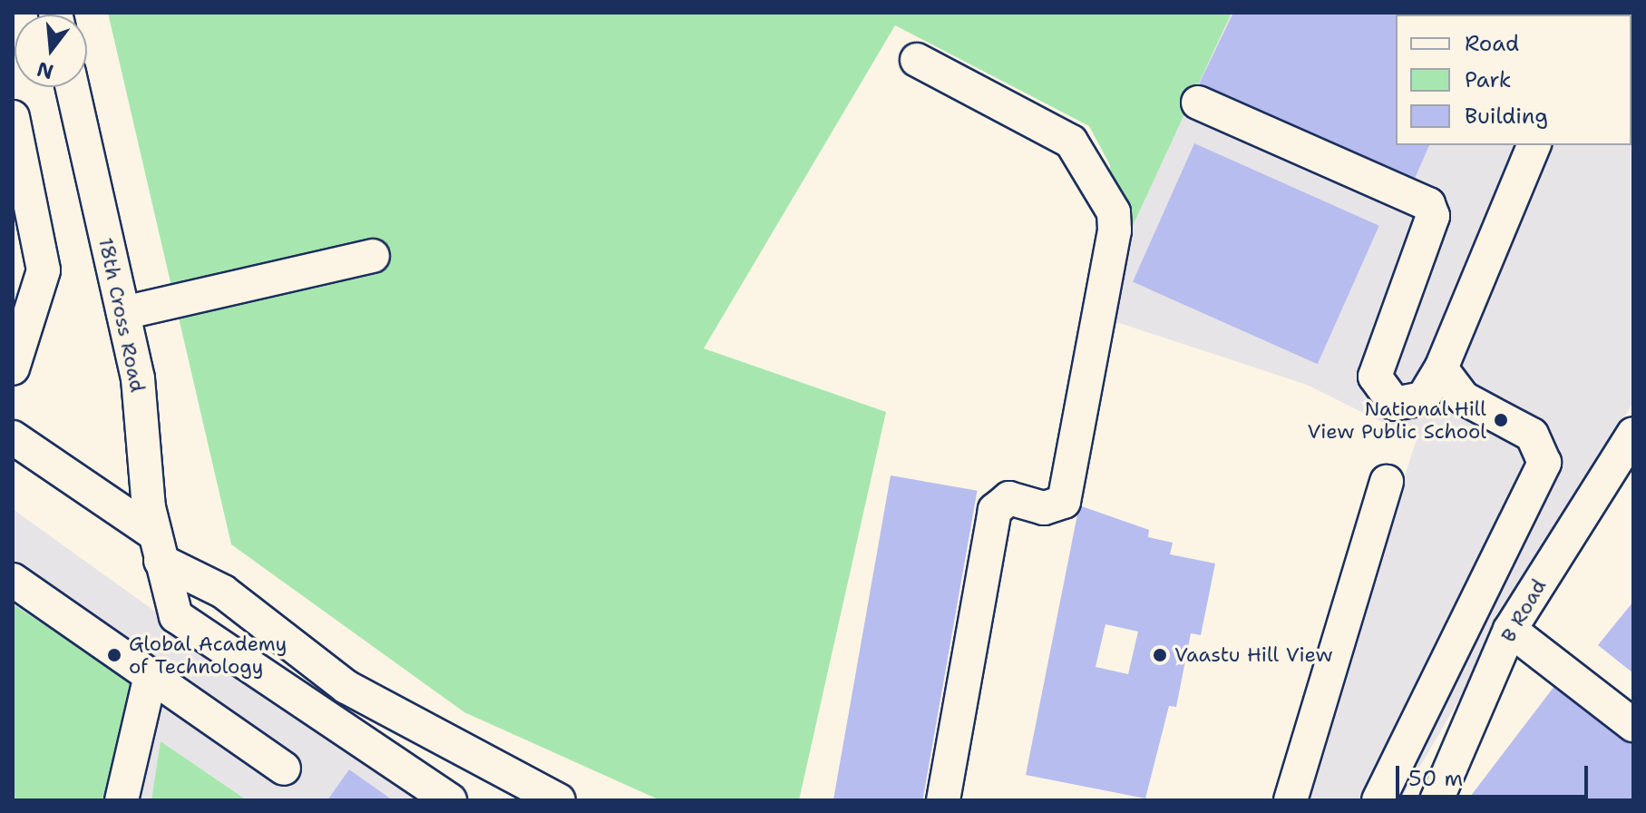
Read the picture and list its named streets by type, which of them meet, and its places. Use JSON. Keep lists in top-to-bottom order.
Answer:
{
  "streets": {
    "street": ["18th Cross Road", "B Road"]
  },
  "places": ["National Hill View Public School", "Global Academy of Technology", "Vaastu Hill View"],
  "legend": ["Road", "Park", "Building"],
  "scale_bar": "50 m",
  "north": "bottom"
}
